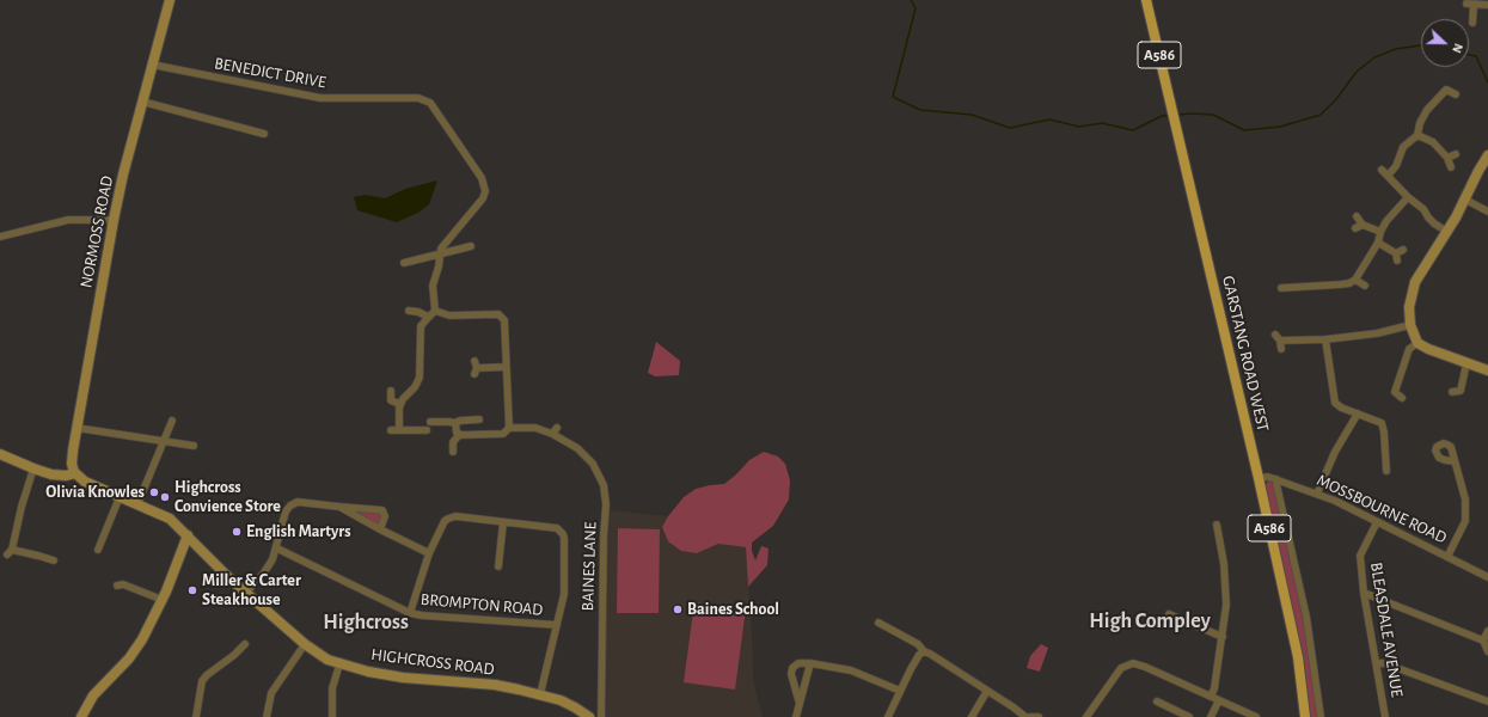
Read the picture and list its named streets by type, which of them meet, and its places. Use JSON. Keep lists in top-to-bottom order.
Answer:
{
  "streets": {
    "main road": [
      "A586",
      "NORMOSS ROAD",
      "GARSTANG ROAD WEST",
      "HIGHCROSS ROAD"
    ],
    "street": [
      "BENEDICT DRIVE",
      "MOSSBOURNE ROAD",
      "BAINES LANE",
      "BROMPTON ROAD",
      "BLEASDALE AVENUE"
    ]
  },
  "crossings": [
    ["BENEDICT DRIVE", "NORMOSS ROAD"],
    ["NORMOSS ROAD", "HIGHCROSS ROAD"],
    ["GARSTANG ROAD WEST", "MOSSBOURNE ROAD"],
    ["MOSSBOURNE ROAD", "BLEASDALE AVENUE"]
  ],
  "districts": ["High Compley", "Highcross"],
  "places": [
    "Olivia Knowles",
    "Highcross Convience Store",
    "English Martyrs",
    "Miller & Carter Steakhouse",
    "Baines School"
  ],
  "north": "right"
}
